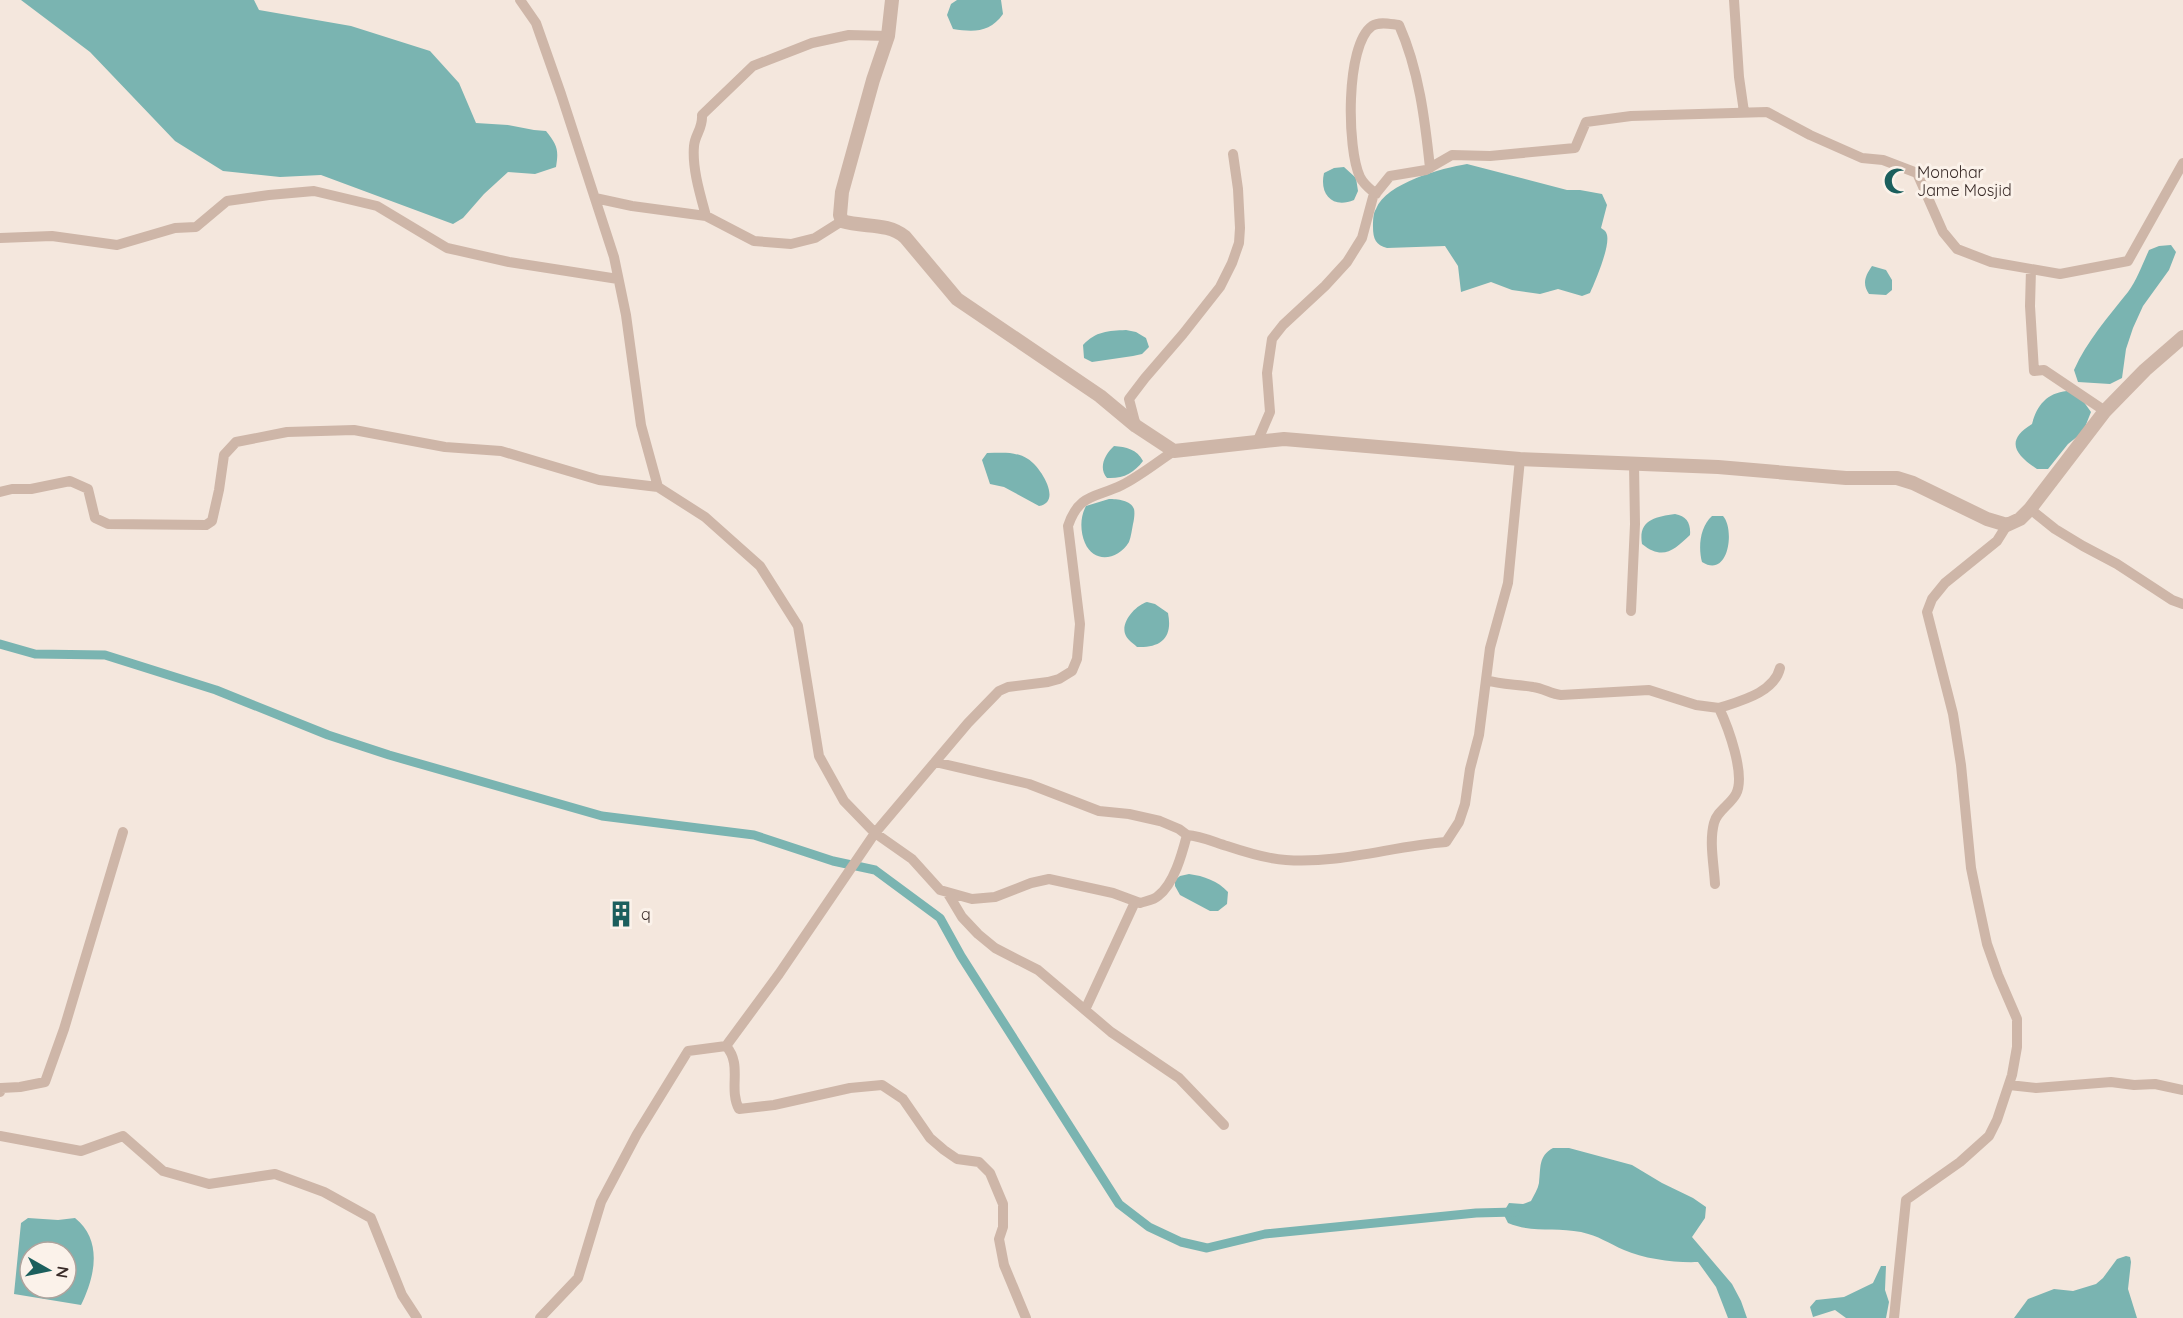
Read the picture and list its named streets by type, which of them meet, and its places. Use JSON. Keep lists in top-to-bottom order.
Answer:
{
  "places": {
    "mosque": ["Monohar Jame Mosjid"],
    "building": ["q"]
  },
  "north": "right"
}
